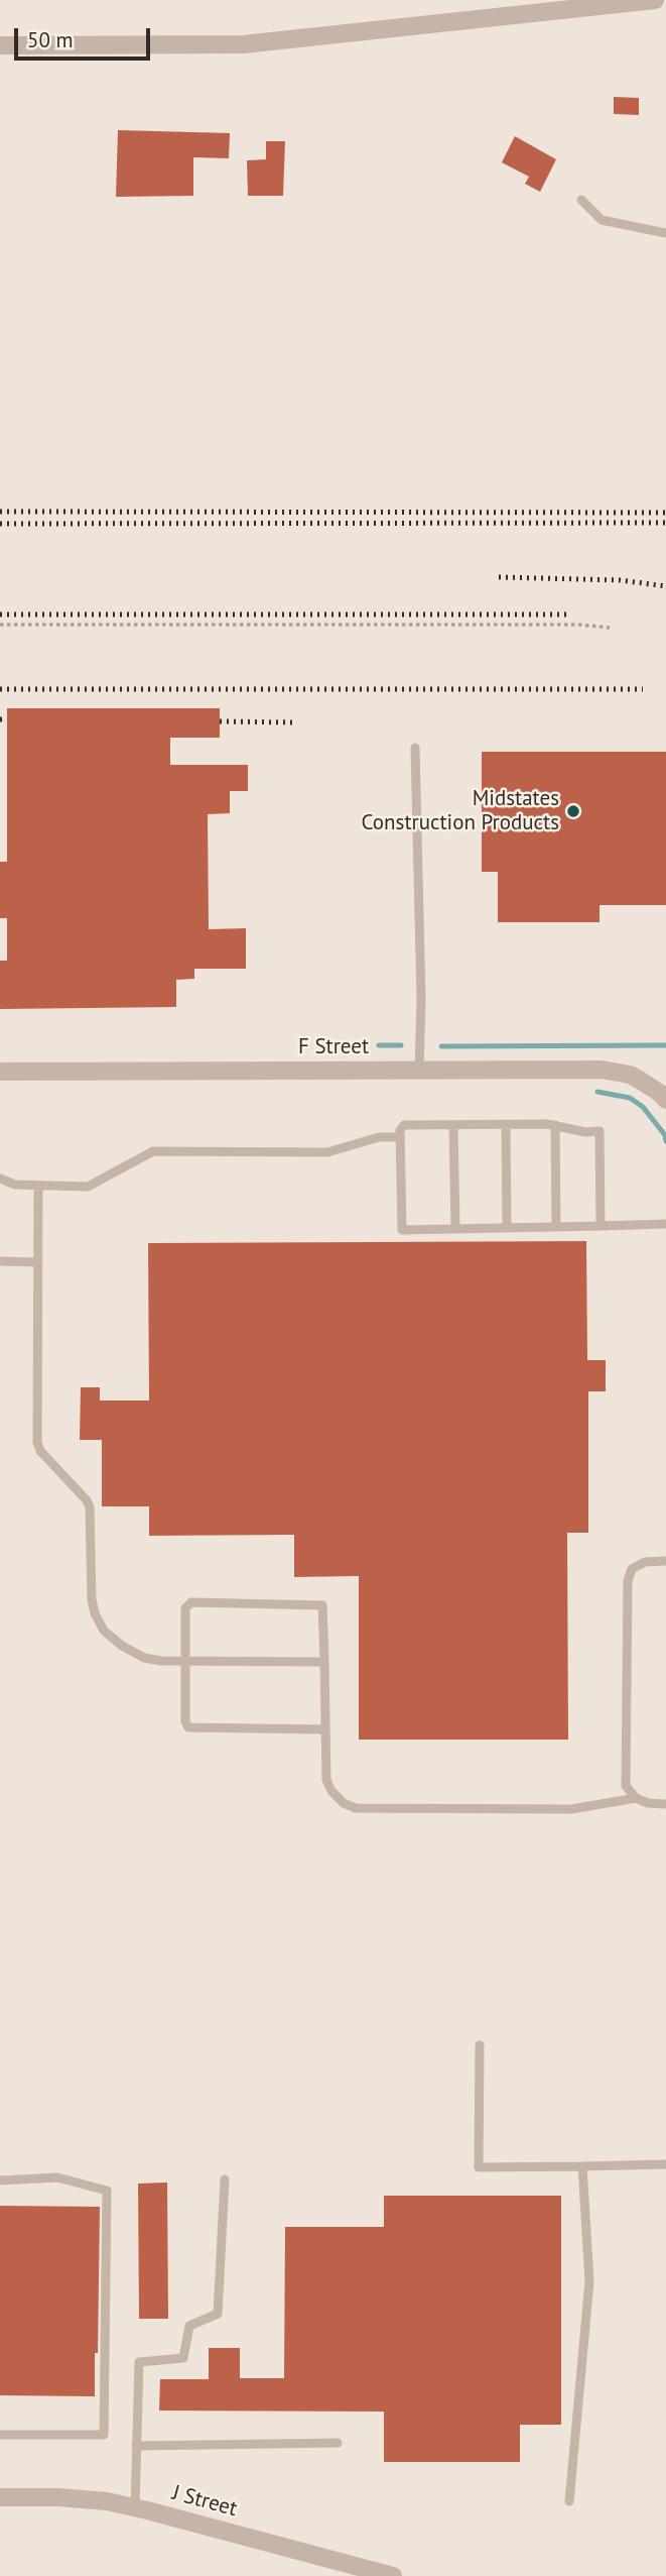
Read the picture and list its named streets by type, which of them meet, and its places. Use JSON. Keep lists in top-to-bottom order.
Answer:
{
  "streets": {
    "street": ["F Street", "J Street"]
  },
  "places": ["Midstates Construction Products"],
  "scale_bar": "50 m"
}
